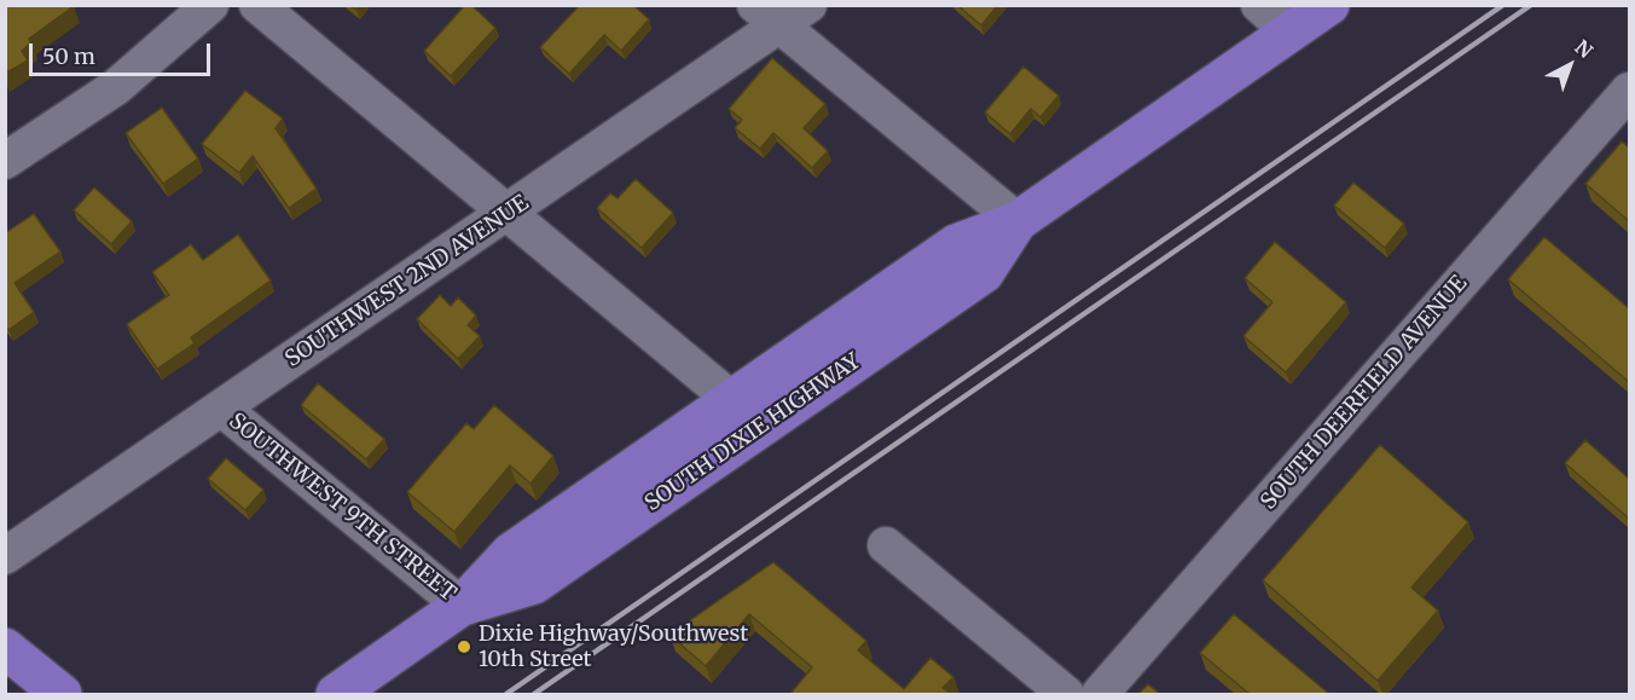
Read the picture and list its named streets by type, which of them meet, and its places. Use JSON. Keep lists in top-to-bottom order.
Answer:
{
  "streets": {
    "main road": ["SOUTH DIXIE HIGHWAY"],
    "street": ["SOUTHWEST 2ND AVENUE", "SOUTH DEERFIELD AVENUE", "SOUTHWEST 9TH STREET"]
  },
  "crossings": [
    ["SOUTHWEST 2ND AVENUE", "SOUTHWEST 9TH STREET"],
    ["SOUTH DIXIE HIGHWAY", "SOUTHWEST 9TH STREET"]
  ],
  "places": ["Dixie Highway/Southwest 10th Street"],
  "scale_bar": "50 m",
  "north": "top right"
}
